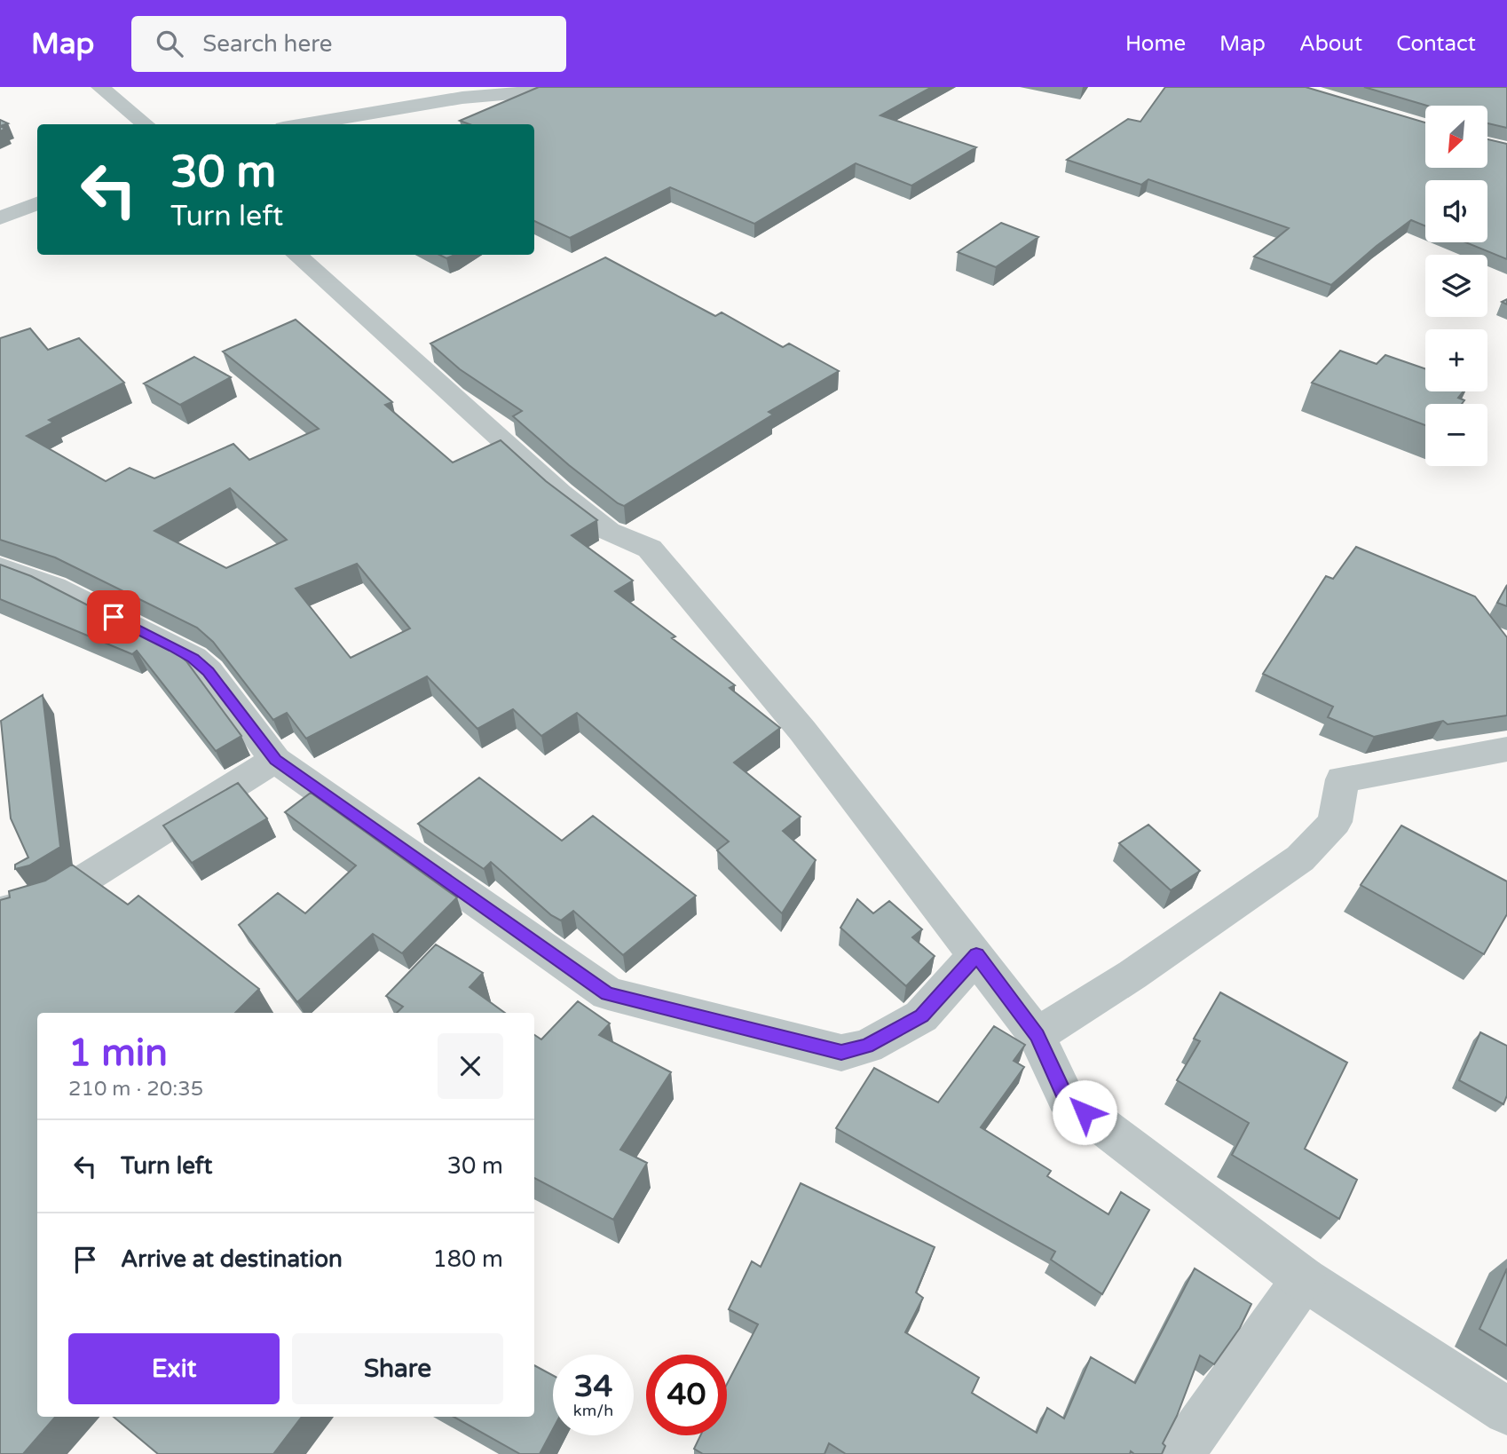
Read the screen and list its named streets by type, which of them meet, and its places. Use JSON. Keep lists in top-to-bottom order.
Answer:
{
  "north": "bottom left",
  "page": {
    "header": "Map",
    "search": "Search here",
    "nav": [
      "Home",
      "Map",
      "About",
      "Contact"
    ],
    "map_buttons": ["+", "−"],
    "turn": ["30 m", "Turn left"],
    "heading": ["1 min", "210 m · 20:35"],
    "list": [
      {
        "name": "Turn left",
        "value": "30 m"
      },
      {
        "name": "Arrive at destination",
        "value": "180 m"
      }
    ],
    "buttons": ["Exit", "Share"],
    "speed": "34 km/h",
    "limit": "40"
  }
}
